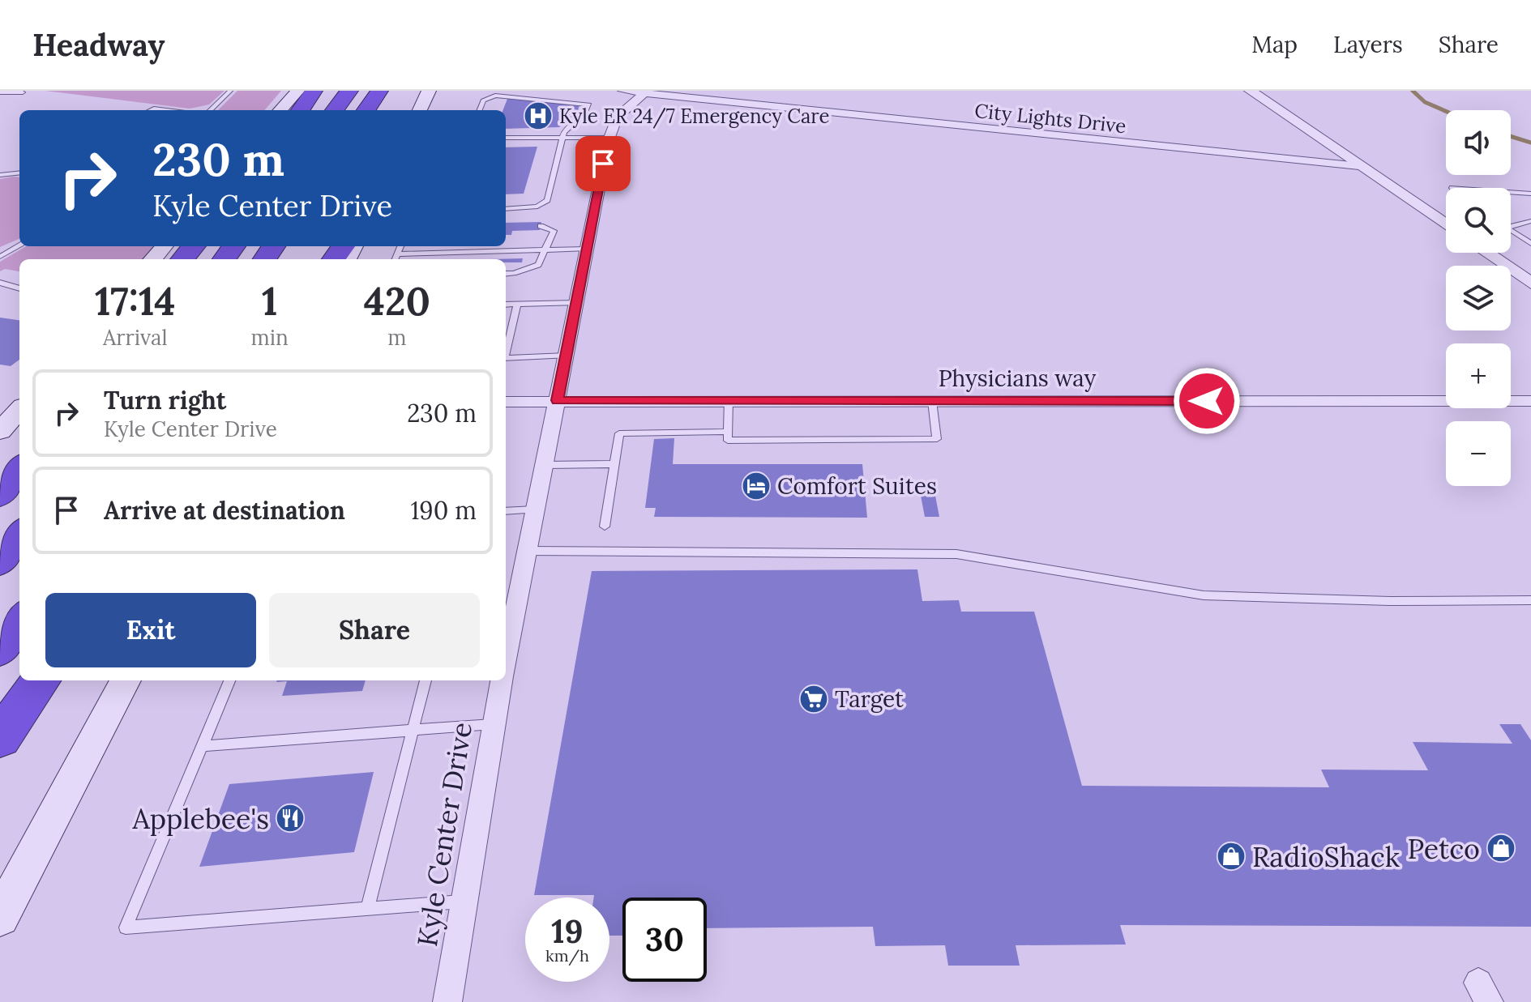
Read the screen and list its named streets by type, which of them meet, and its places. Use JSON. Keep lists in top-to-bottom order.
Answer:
{
  "streets": {
    "street": ["City Lights Drive", "Physicians way", "Kyle Center Drive"]
  },
  "crossings": [
    ["City Lights Drive", "Kyle Center Drive"],
    ["Physicians way", "Kyle Center Drive"]
  ],
  "places": {
    "hospital": ["Kyle ER 24/7 Emergency Care"],
    "hotel": ["Comfort Suites"],
    "supermarket": ["Target"],
    "restaurant": ["Applebee's"],
    "shop": ["Petco", "RadioShack"]
  },
  "page": {
    "header": "Headway",
    "nav": ["Map", "Layers", "Share"],
    "map_buttons": ["+", "−"],
    "turn": ["230 m", "Kyle Center Drive"],
    "eta": [
      "17:14",
      "Arrival",
      "1",
      "min",
      "420",
      "m"
    ],
    "list": [
      {
        "name": "Turn right",
        "note": "Kyle Center Drive",
        "value": "230 m"
      },
      {
        "name": "Arrive at destination",
        "value": "190 m"
      }
    ],
    "buttons": ["Exit", "Share"],
    "speed": "19 km/h",
    "limit": "30"
  }
}
